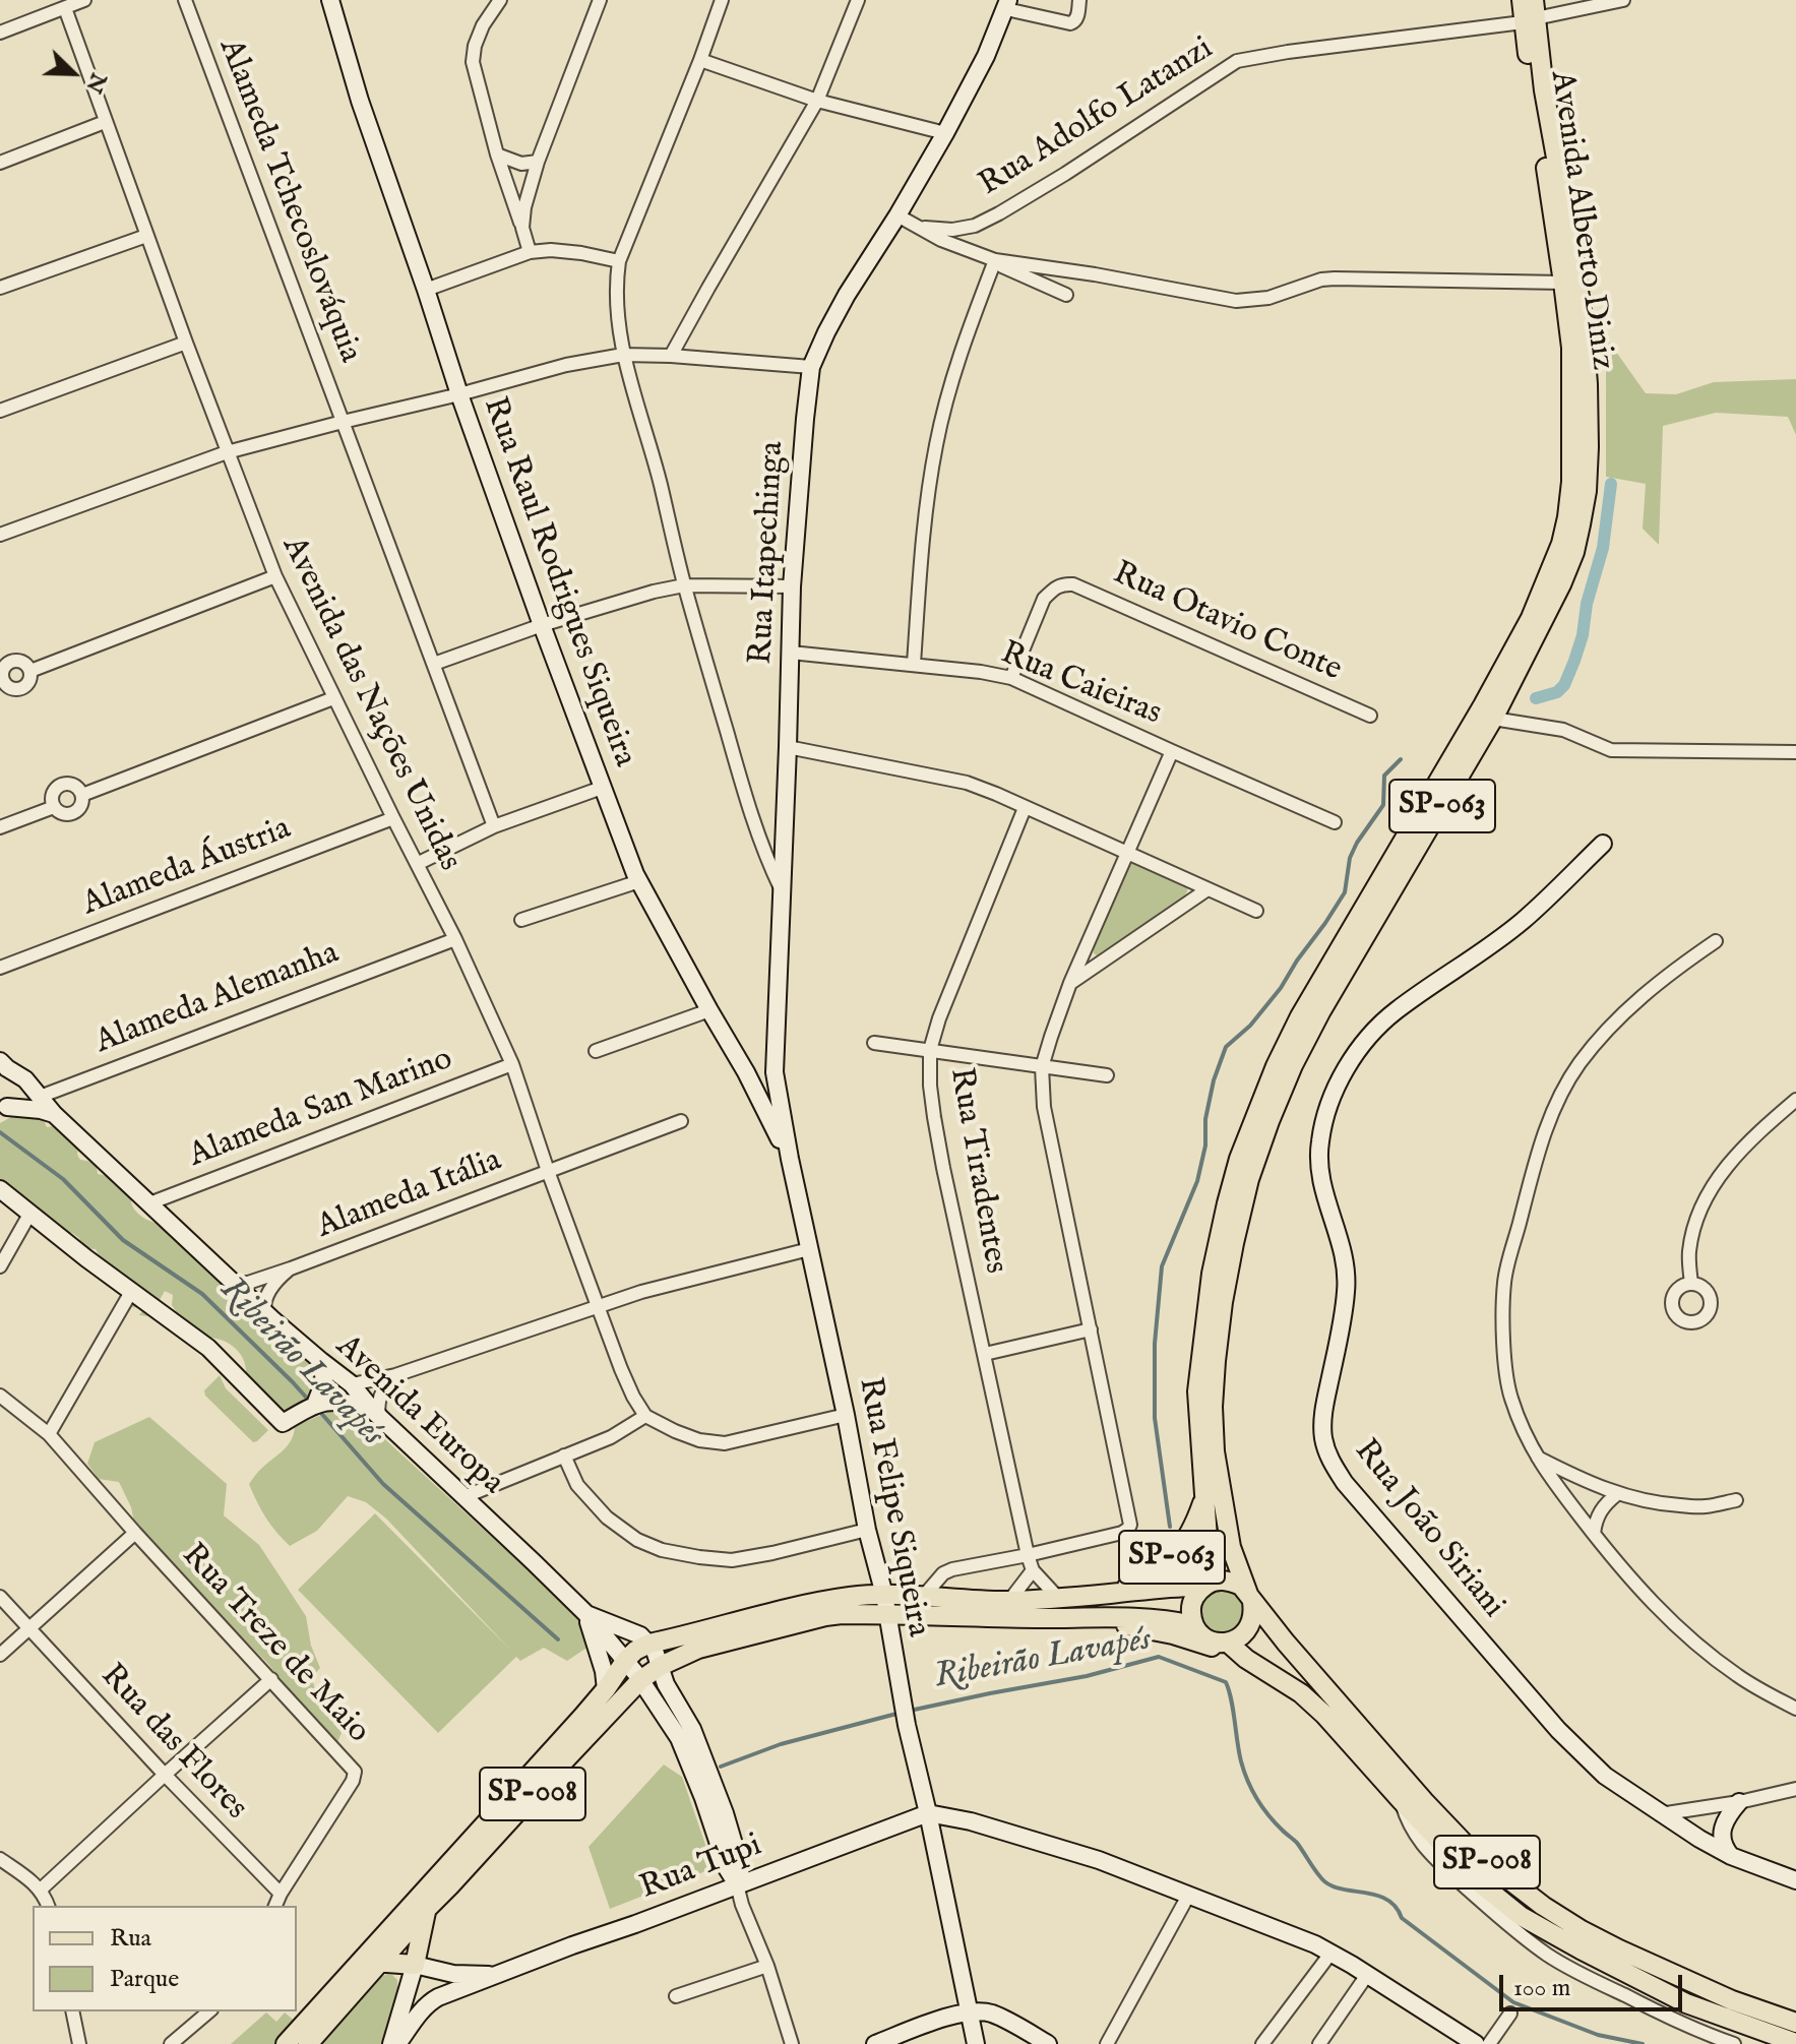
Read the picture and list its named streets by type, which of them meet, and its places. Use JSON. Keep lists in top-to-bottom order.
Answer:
{
  "streets": {
    "main road": ["Avenida Alberto Diniz", "SP-063", "SP-008"],
    "street": [
      "Rua Adolfo Latanzi",
      "Alameda Tchecoslováquia",
      "Rua Itapechinga",
      "Rua Raul Rodrigues Siqueira",
      "Rua Otavio Conte",
      "Rua Caieiras",
      "Avenida das Nações Unidas",
      "Alameda Áustria",
      "Alameda Alemanha",
      "Alameda San Marino",
      "Rua Tiradentes",
      "Alameda Itália",
      "Avenida Europa",
      "Rua Felipe Siqueira",
      "Rua João Siriani",
      "Rua Treze de Maio",
      "Rua das Flores",
      "Rua Tupi"
    ]
  },
  "crossings": [
    ["Rua Adolfo Latanzi", "Avenida Alberto Diniz"],
    ["Rua Adolfo Latanzi", "Rua Itapechinga"],
    ["Avenida Alberto Diniz", "SP-063"],
    ["Avenida Alberto Diniz", "SP-008"],
    ["Rua Itapechinga", "Rua Raul Rodrigues Siqueira"],
    ["Rua Itapechinga", "Rua Caieiras"],
    ["Rua Itapechinga", "Rua Felipe Siqueira"],
    ["Rua Raul Rodrigues Siqueira", "Rua Felipe Siqueira"],
    ["Rua Otavio Conte", "Rua Caieiras"],
    ["Avenida das Nações Unidas", "Alameda Áustria"],
    ["Avenida das Nações Unidas", "Alameda Alemanha"],
    ["Avenida das Nações Unidas", "Alameda San Marino"],
    ["Avenida das Nações Unidas", "Alameda Itália"],
    ["SP-063", "SP-008"],
    ["Alameda Alemanha", "Avenida Europa"],
    ["Alameda San Marino", "Avenida Europa"],
    ["Alameda Itália", "Avenida Europa"],
    ["Avenida Europa", "SP-008"],
    ["Avenida Europa", "Rua Tupi"],
    ["Rua Felipe Siqueira", "SP-008"],
    ["Rua Felipe Siqueira", "Rua Tupi"],
    ["Rua Treze de Maio", "Rua das Flores"]
  ],
  "water": ["Ribeirão Lavapés"],
  "legend": ["Rua", "Parque"],
  "scale_bar": "100 m",
  "north": "bottom right"
}
